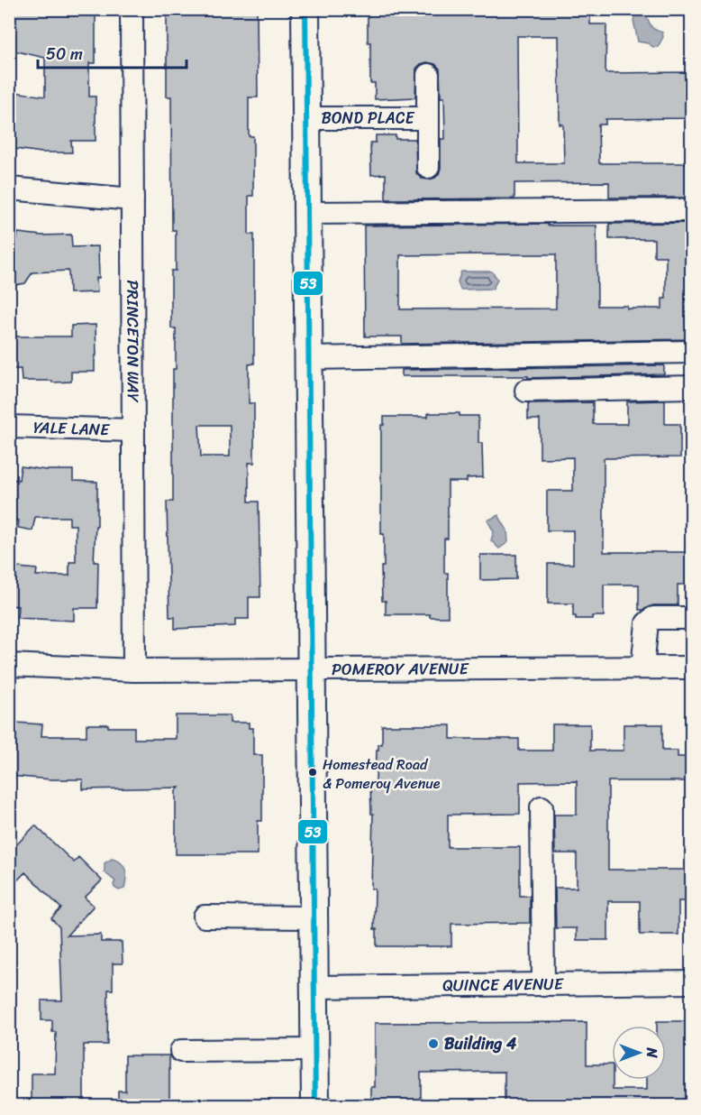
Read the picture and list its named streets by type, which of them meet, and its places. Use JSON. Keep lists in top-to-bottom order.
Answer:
{
  "streets": {
    "street": [
      "BOND PLACE",
      "PRINCETON WAY",
      "YALE LANE",
      "POMEROY AVENUE",
      "QUINCE AVENUE"
    ]
  },
  "crossings": [
    ["PRINCETON WAY", "YALE LANE"],
    ["PRINCETON WAY", "POMEROY AVENUE"]
  ],
  "places": ["Homestead Road & Pomeroy Avenue", "Building 4"],
  "lines": ["transit line 53"],
  "scale_bar": "50 m",
  "north": "right"
}
